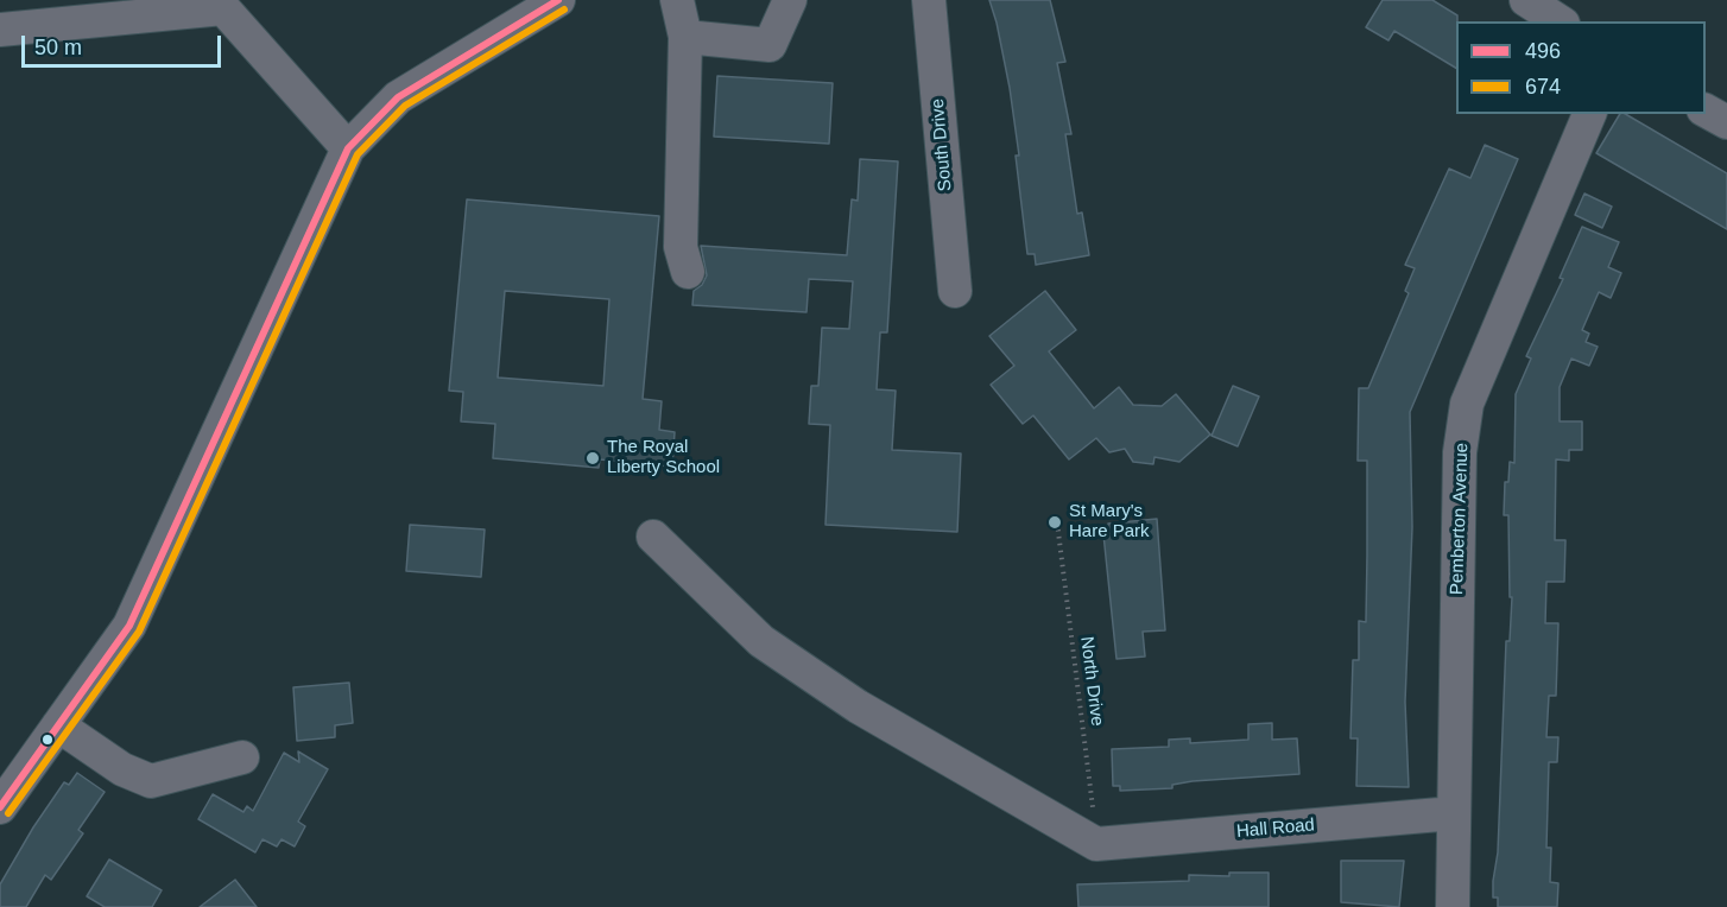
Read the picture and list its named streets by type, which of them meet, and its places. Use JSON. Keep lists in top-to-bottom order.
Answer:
{
  "streets": {
    "street": ["South Drive", "Pemberton Avenue", "Hall Road"],
    "path": ["North Drive"]
  },
  "crossings": [
    ["Pemberton Avenue", "Hall Road"],
    ["North Drive", "Hall Road"]
  ],
  "places": ["The Royal Liberty School", "St Mary's Hare Park"],
  "lines": ["transit line 496", "transit line 674"],
  "legend": ["496", "674"],
  "scale_bar": "50 m"
}
